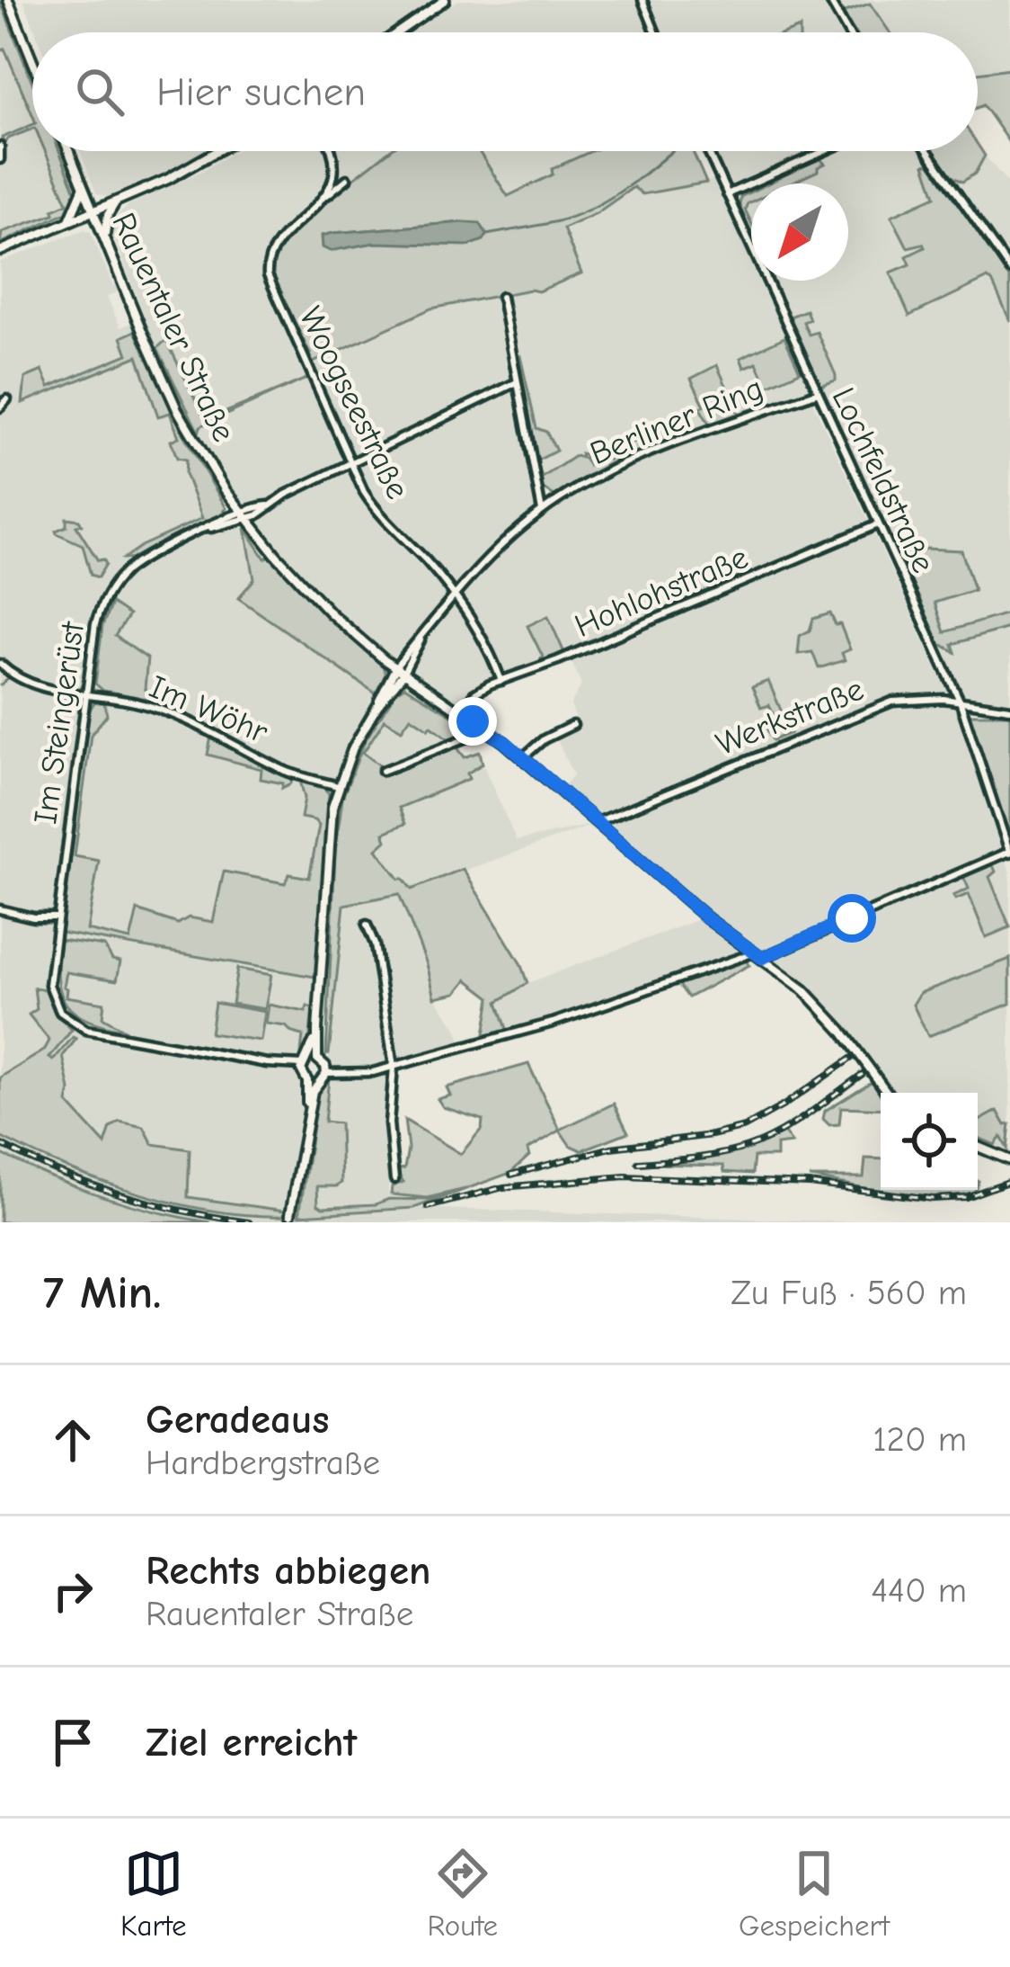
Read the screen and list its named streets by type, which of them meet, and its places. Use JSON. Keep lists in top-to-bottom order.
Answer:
{
  "streets": {
    "street": [
      "Rauentaler Straße",
      "Woogseestraße",
      "Berliner Ring",
      "Lochfeldstraße",
      "Hohlohstraße",
      "Im Wöhr",
      "Werkstraße",
      "Im Steingerüst"
    ]
  },
  "crossings": [
    ["Rauentaler Straße", "Berliner Ring"],
    ["Rauentaler Straße", "Werkstraße"],
    ["Rauentaler Straße", "Im Steingerüst"],
    ["Woogseestraße", "Berliner Ring"],
    ["Woogseestraße", "Hohlohstraße"],
    ["Berliner Ring", "Lochfeldstraße"],
    ["Berliner Ring", "Im Wöhr"],
    ["Berliner Ring", "Im Steingerüst"],
    ["Lochfeldstraße", "Hohlohstraße"],
    ["Lochfeldstraße", "Werkstraße"],
    ["Im Wöhr", "Im Steingerüst"]
  ],
  "north": "bottom left",
  "page": {
    "search": "Hier suchen",
    "heading": ["7 Min.", "Zu Fuß · 560 m"],
    "list": [
      ["Geradeaus", "Hardbergstraße", "120 m"],
      ["Rechts abbiegen", "Rauentaler Straße", "440 m"],
      "Ziel erreicht"
    ],
    "nav": ["Karte", "Route", "Gespeichert"]
  }
}
